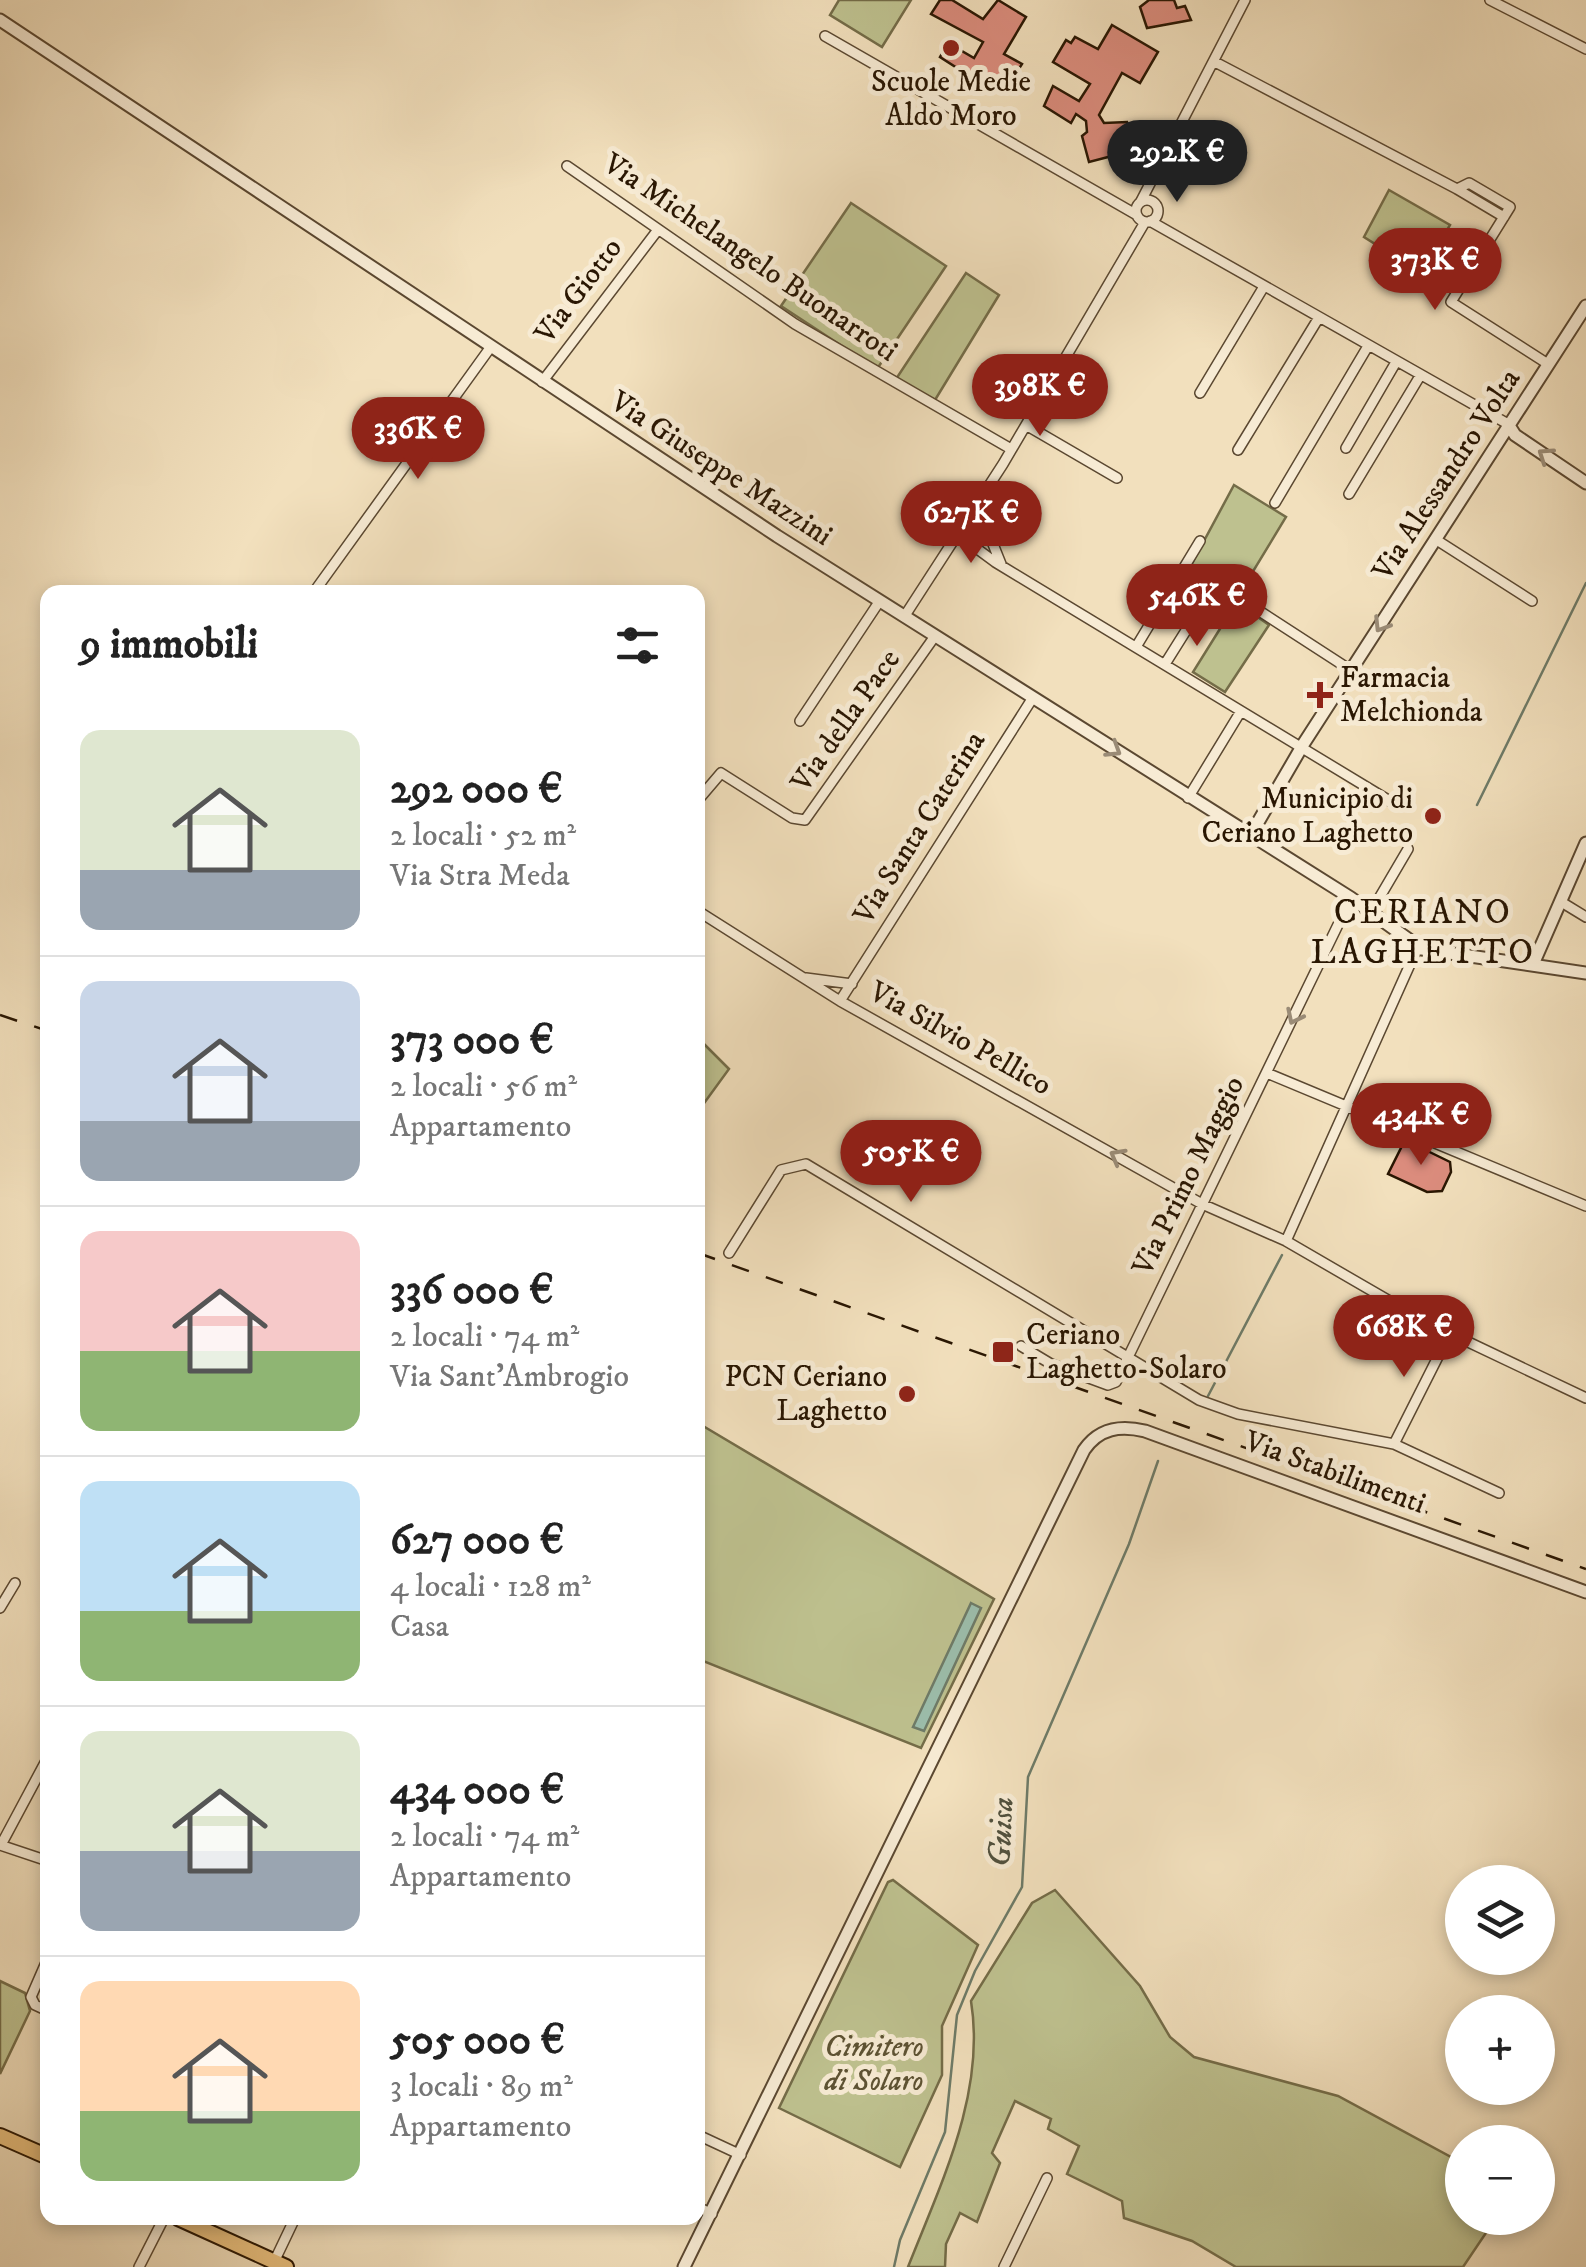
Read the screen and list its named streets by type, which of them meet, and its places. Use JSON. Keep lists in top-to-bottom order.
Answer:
{
  "streets": {
    "street": [
      "Via Michelangelo Buonarroti",
      "Via Giotto",
      "Via Giuseppe Mazzini",
      "Via Alessandro Volta",
      "Via della Pace",
      "Via Santa Caterina",
      "Via Silvio Pellico",
      "Via Primo Maggio",
      "Via Stabilimenti"
    ]
  },
  "crossings": [
    ["Via Michelangelo Buonarroti", "Via Giotto"],
    ["Via Giotto", "Via Giuseppe Mazzini"],
    ["Via Giuseppe Mazzini", "Via Alessandro Volta"],
    ["Via Giuseppe Mazzini", "Via della Pace"],
    ["Via Giuseppe Mazzini", "Via Santa Caterina"],
    ["Via Giuseppe Mazzini", "Via Primo Maggio"],
    ["Via Santa Caterina", "Via Silvio Pellico"],
    ["Via Silvio Pellico", "Via Primo Maggio"]
  ],
  "one_way": ["Via Silvio Pellico", "Via Primo Maggio"],
  "districts": ["CERIANO LAGHETTO"],
  "water": ["Guisa"],
  "parks": ["Cimitero di Solaro"],
  "places": {
    "other": ["Scuole Medie Aldo Moro", "Municipio di Ceriano Laghetto", "PCN Ceriano Laghetto"],
    "health": ["Farmacia Melchionda"],
    "transit": ["Ceriano Laghetto-Solaro"]
  },
  "page": {
    "price": [
      "292K €",
      "373K €",
      "398K €",
      "336K €",
      "627K €",
      "546K €",
      "434K €",
      "505K €",
      "668K €"
    ],
    "heading": "9 immobili",
    "list": [
      {
        "name": "292 000 €",
        "note": "2 locali · 52 m² · Via Stra Meda"
      },
      {
        "name": "373 000 €",
        "note": "2 locali · 56 m² · Appartamento"
      },
      {
        "name": "336 000 €",
        "note": "2 locali · 74 m² · Via Sant'Ambrogio"
      },
      {
        "name": "627 000 €",
        "note": "4 locali · 128 m² · Casa"
      },
      {
        "name": "434 000 €",
        "note": "2 locali · 74 m² · Appartamento"
      },
      {
        "name": "505 000 €",
        "note": "3 locali · 89 m² · Appartamento"
      }
    ],
    "map_buttons": ["+", "−"]
  }
}
